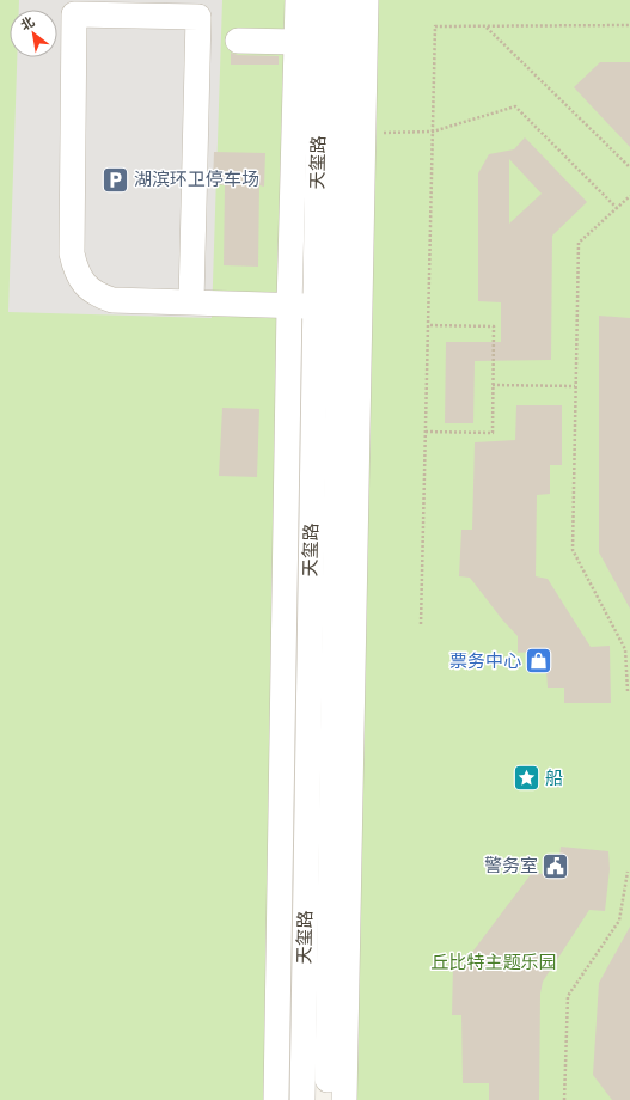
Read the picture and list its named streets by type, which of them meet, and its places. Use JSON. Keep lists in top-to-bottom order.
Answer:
{
  "streets": {
    "street": ["天玺路"]
  },
  "parks": ["丘比特主题乐园"],
  "places": {
    "parking": ["湖滨环卫停车场"],
    "shop": ["票务中心"],
    "place": ["船"],
    "public building": ["警务室"]
  },
  "north": "top left"
}
